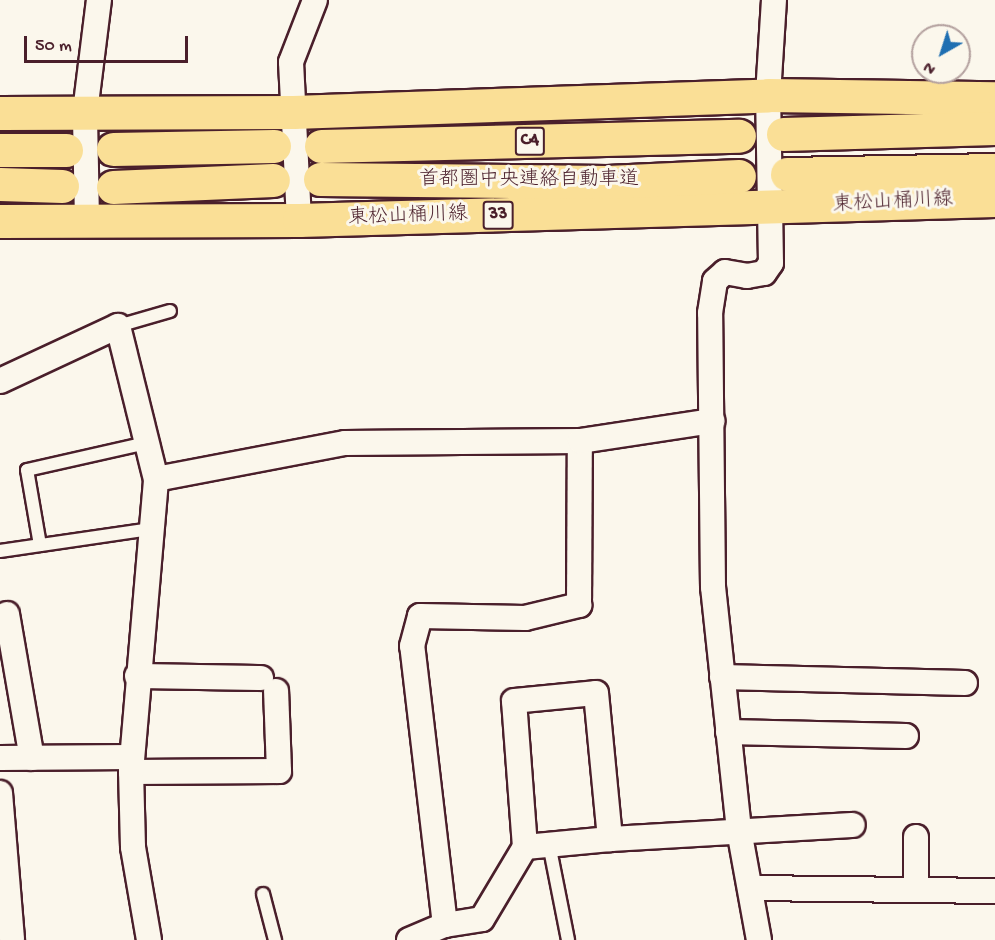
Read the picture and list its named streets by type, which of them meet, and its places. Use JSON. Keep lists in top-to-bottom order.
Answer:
{
  "streets": {
    "main road": [
      "C4",
      "首都圏中央連絡自動車道",
      "東松山桶川線",
      "33"
    ]
  },
  "scale_bar": "50 m",
  "north": "bottom left"
}
